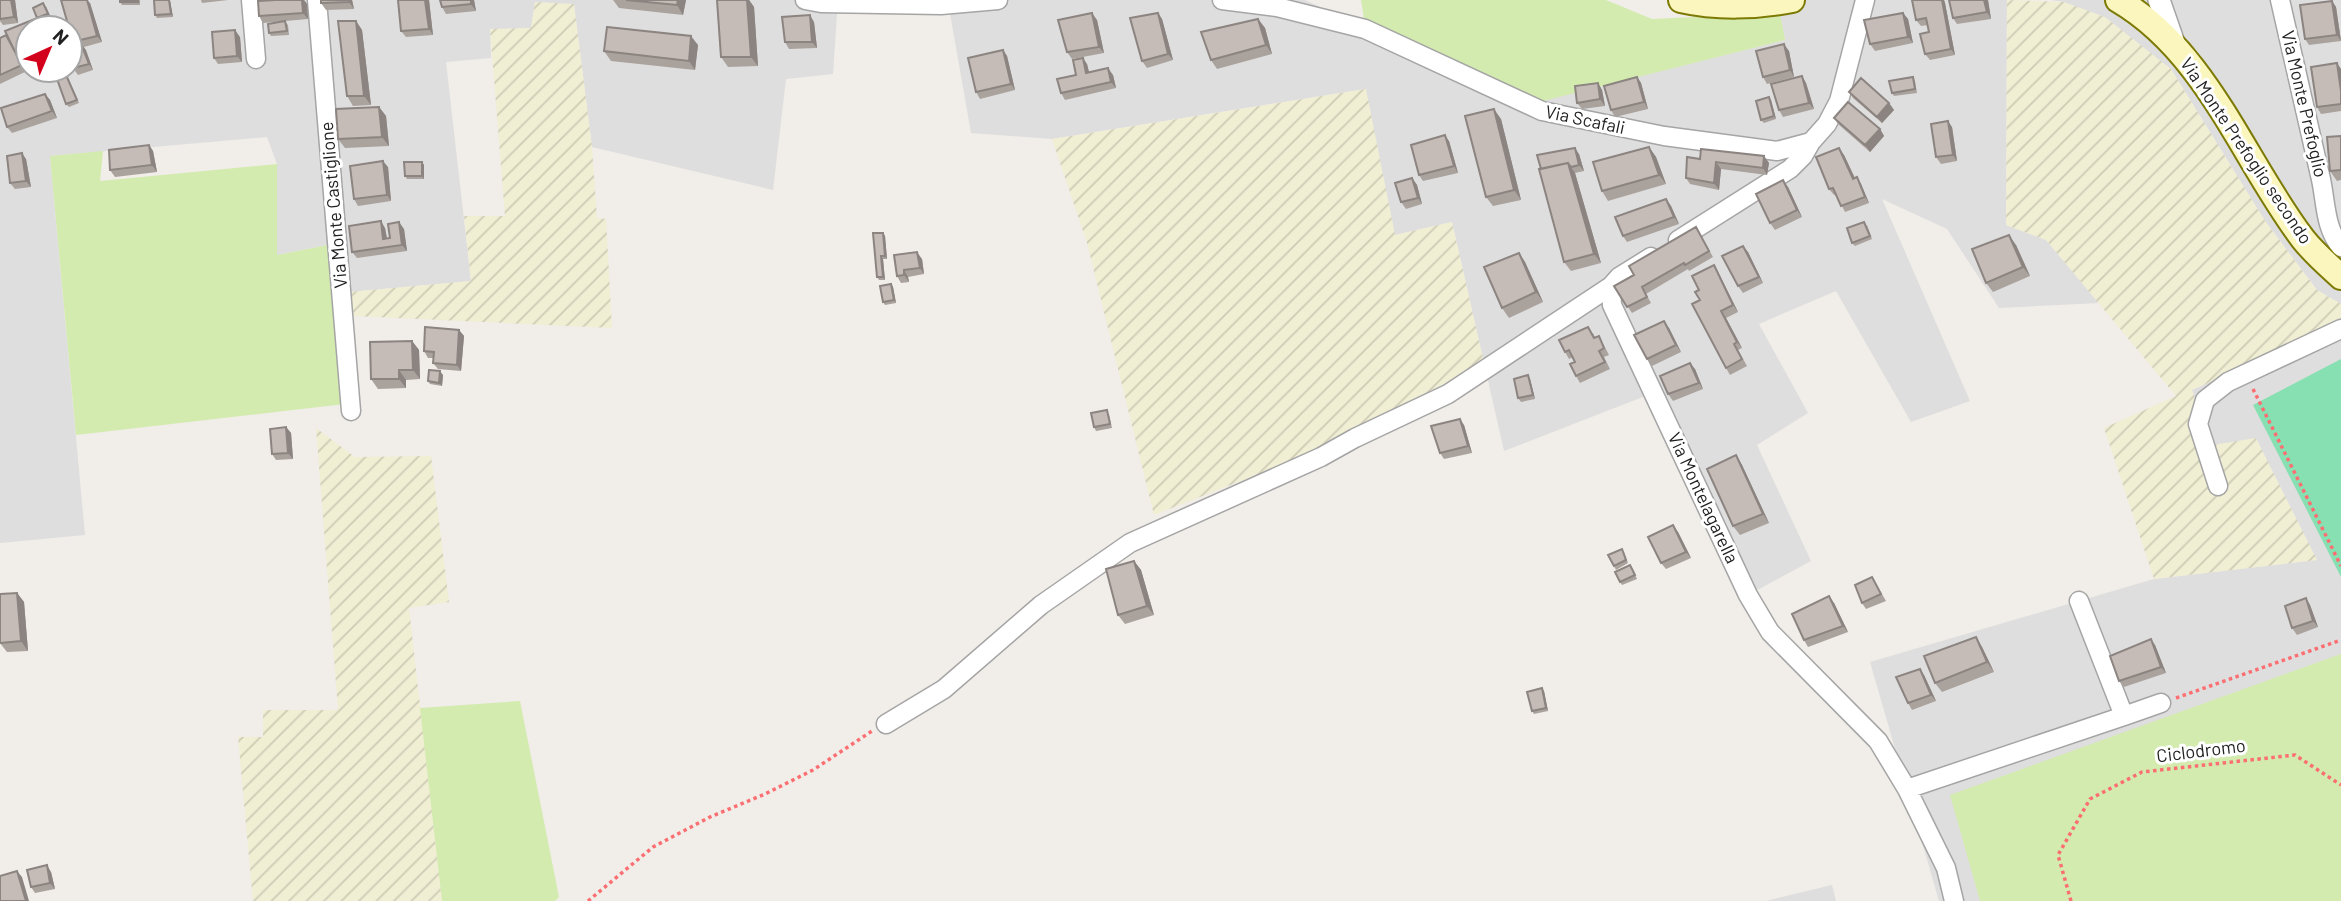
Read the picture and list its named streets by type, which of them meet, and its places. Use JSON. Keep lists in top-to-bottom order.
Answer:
{
  "streets": {
    "main road": ["Via Monte Prefoglio secondo"],
    "street": [
      "Via Monte Prefoglio",
      "Via Scafali",
      "Via Monte Castiglione",
      "Via Montelagarella"
    ],
    "path": ["Ciclodromo"]
  },
  "north": "top right"
}
